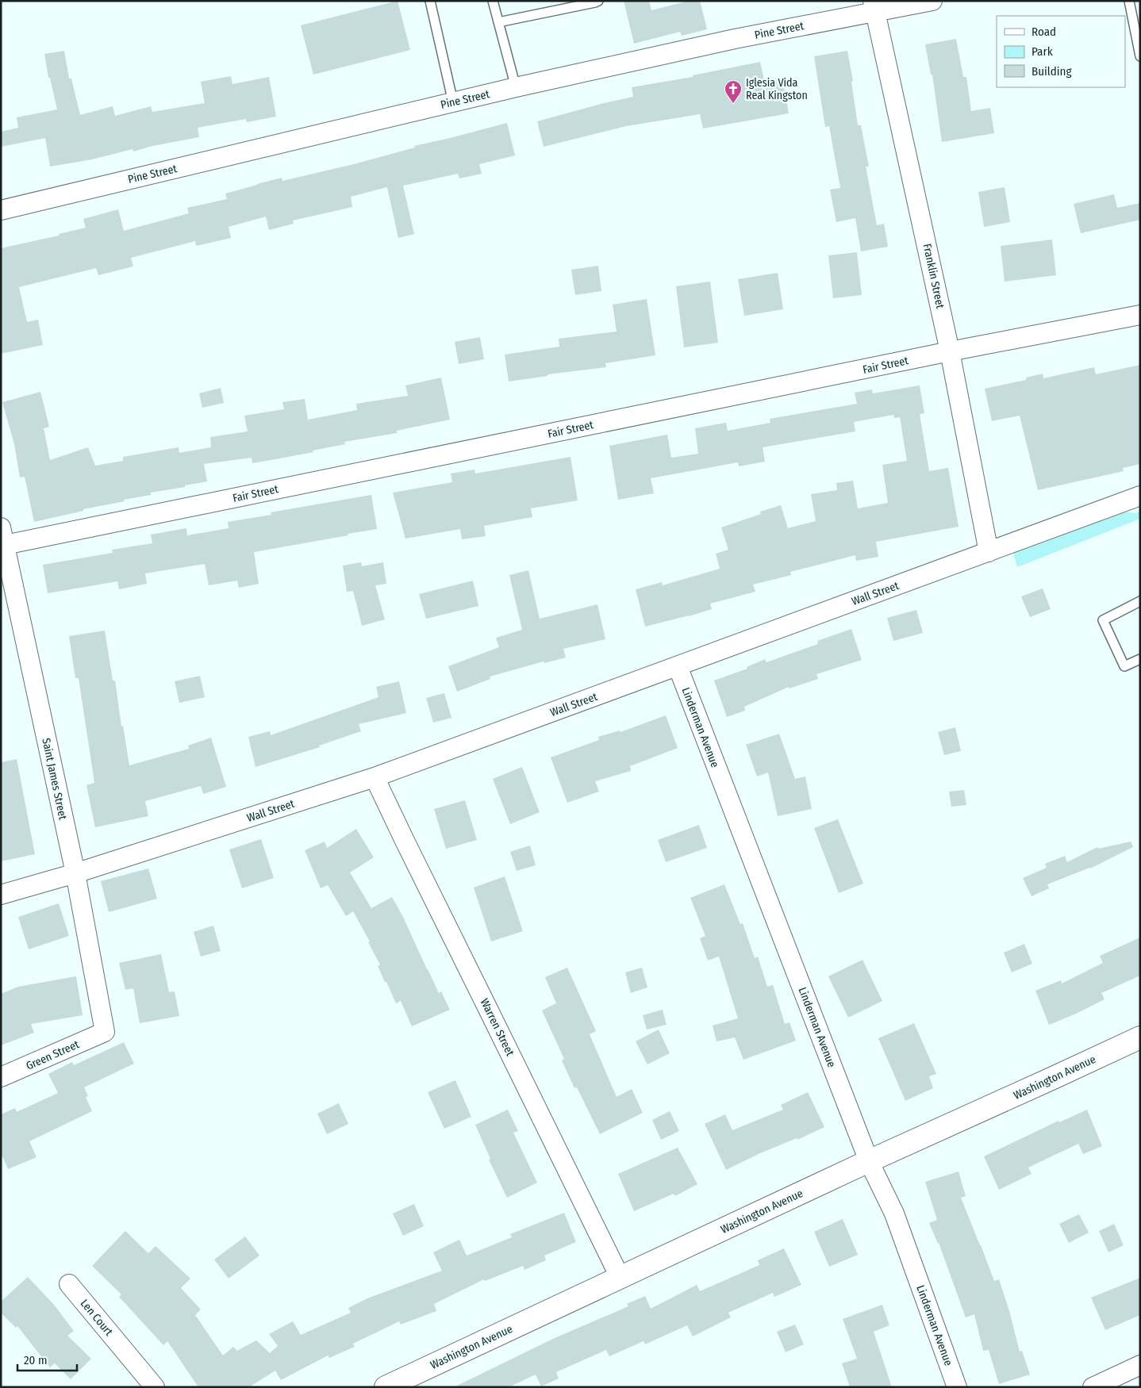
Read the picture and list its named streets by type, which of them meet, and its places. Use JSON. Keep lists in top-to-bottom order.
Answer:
{
  "streets": {
    "main road": ["Washington Avenue"],
    "street": [
      "Pine Street",
      "Franklin Street",
      "Fair Street",
      "Wall Street",
      "Linderman Avenue",
      "Saint James Street",
      "Warren Street",
      "Green Street",
      "Len Court"
    ]
  },
  "crossings": [
    ["Pine Street", "Franklin Street"],
    ["Franklin Street", "Fair Street"],
    ["Franklin Street", "Wall Street"],
    ["Fair Street", "Saint James Street"],
    ["Wall Street", "Linderman Avenue"],
    ["Wall Street", "Saint James Street"],
    ["Wall Street", "Warren Street"],
    ["Linderman Avenue", "Washington Avenue"],
    ["Saint James Street", "Green Street"],
    ["Warren Street", "Washington Avenue"]
  ],
  "places": {
    "church": ["Iglesia Vida Real Kingston"]
  },
  "legend": ["Road", "Park", "Building"],
  "scale_bar": "20 m"
}
